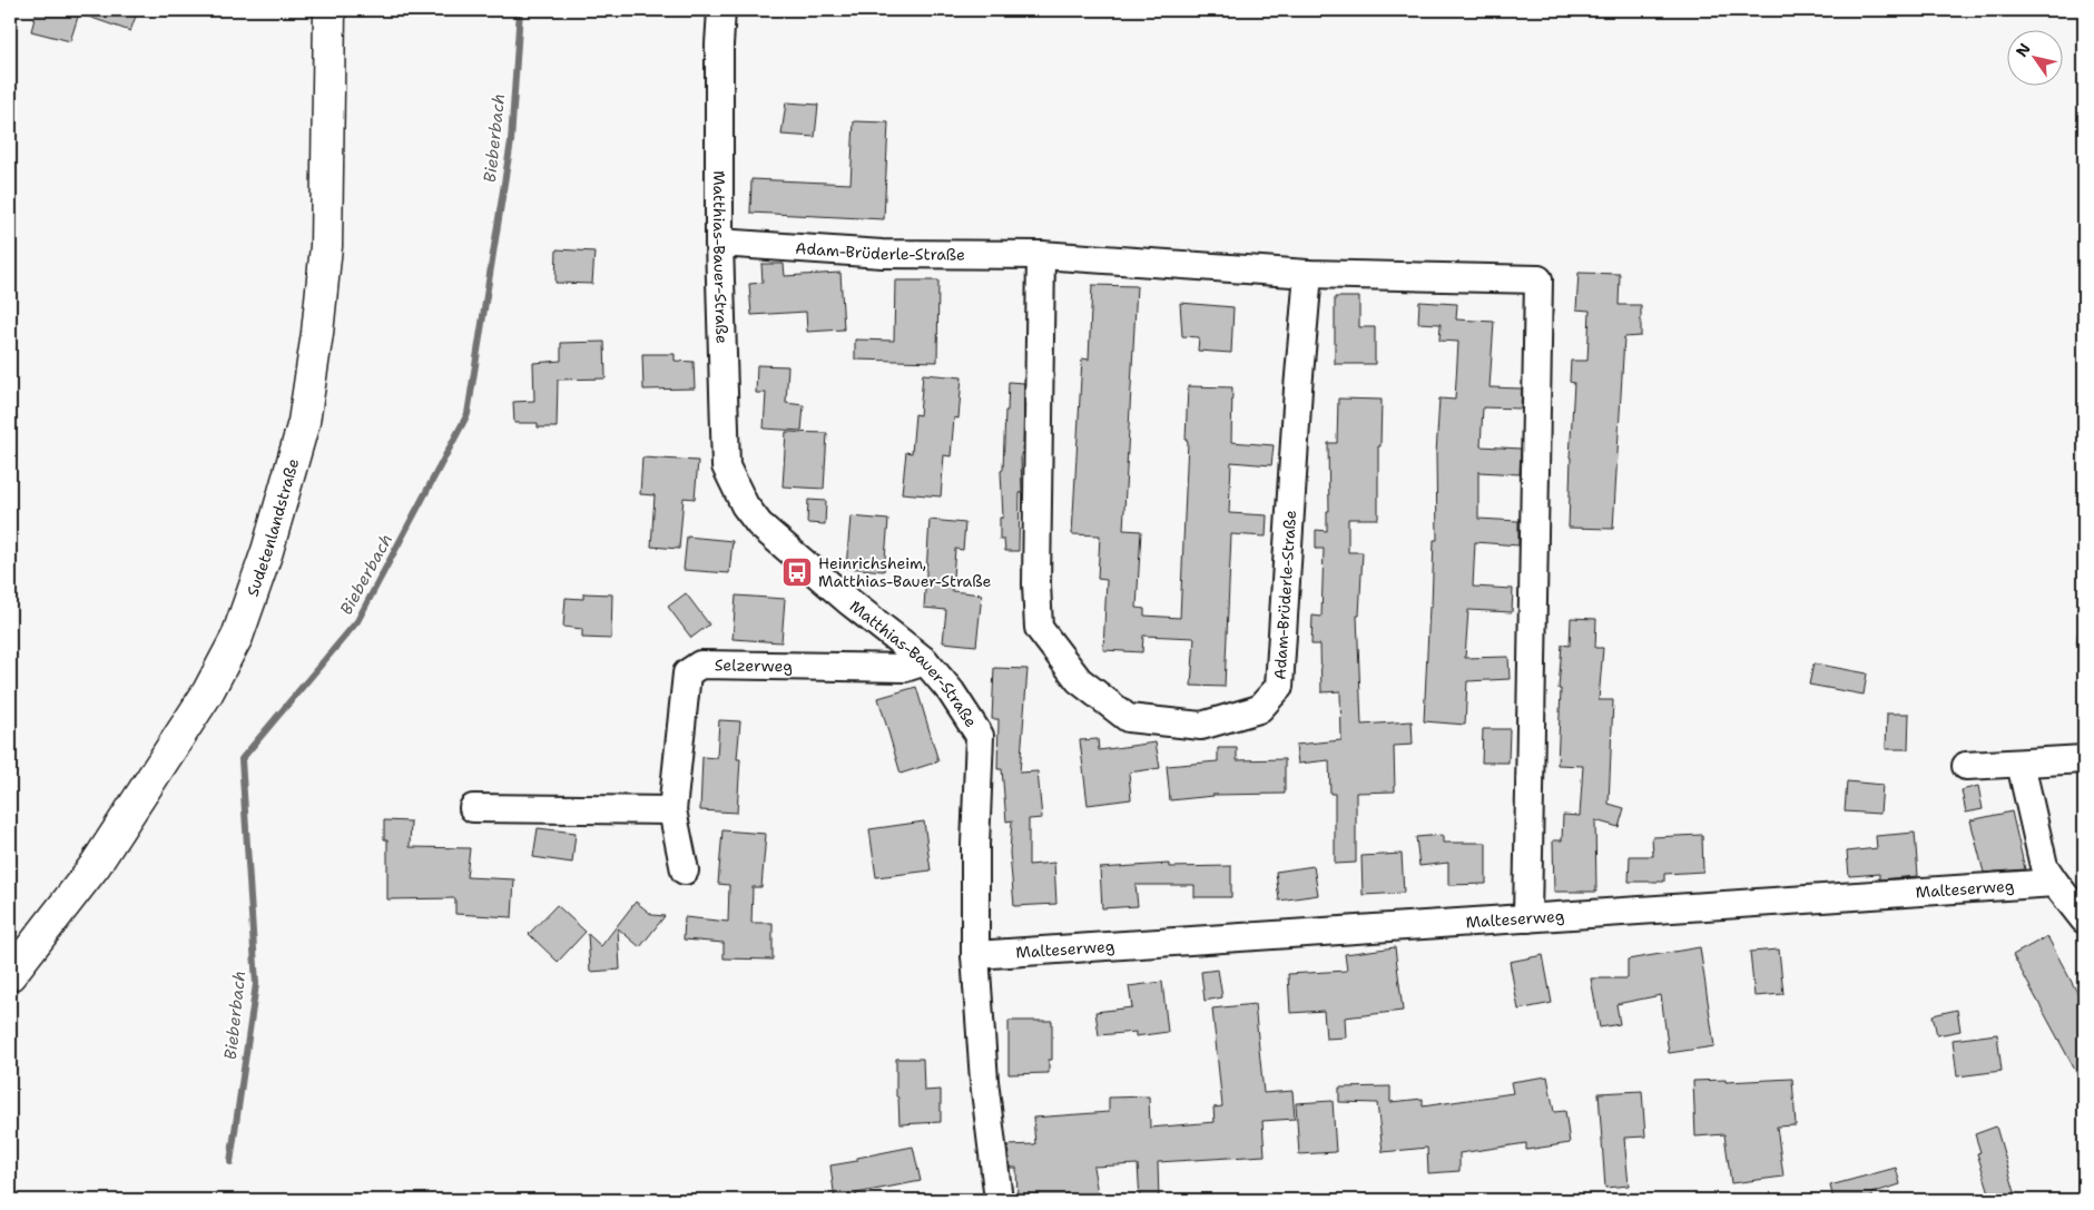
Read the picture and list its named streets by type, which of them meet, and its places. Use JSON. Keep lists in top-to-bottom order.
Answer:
{
  "streets": {
    "street": [
      "Adam-Brüderle-Straße",
      "Matthias-Bauer-Straße",
      "Sudetenlandstraße",
      "Selzerweg",
      "Malteserweg"
    ]
  },
  "crossings": [
    ["Adam-Brüderle-Straße", "Matthias-Bauer-Straße"],
    ["Adam-Brüderle-Straße", "Malteserweg"],
    ["Matthias-Bauer-Straße", "Selzerweg"],
    ["Matthias-Bauer-Straße", "Malteserweg"]
  ],
  "water": ["Bieberbach"],
  "places": {
    "bus stop": ["Heinrichsheim, Matthias-Bauer-Straße"]
  },
  "north": "top left"
}
